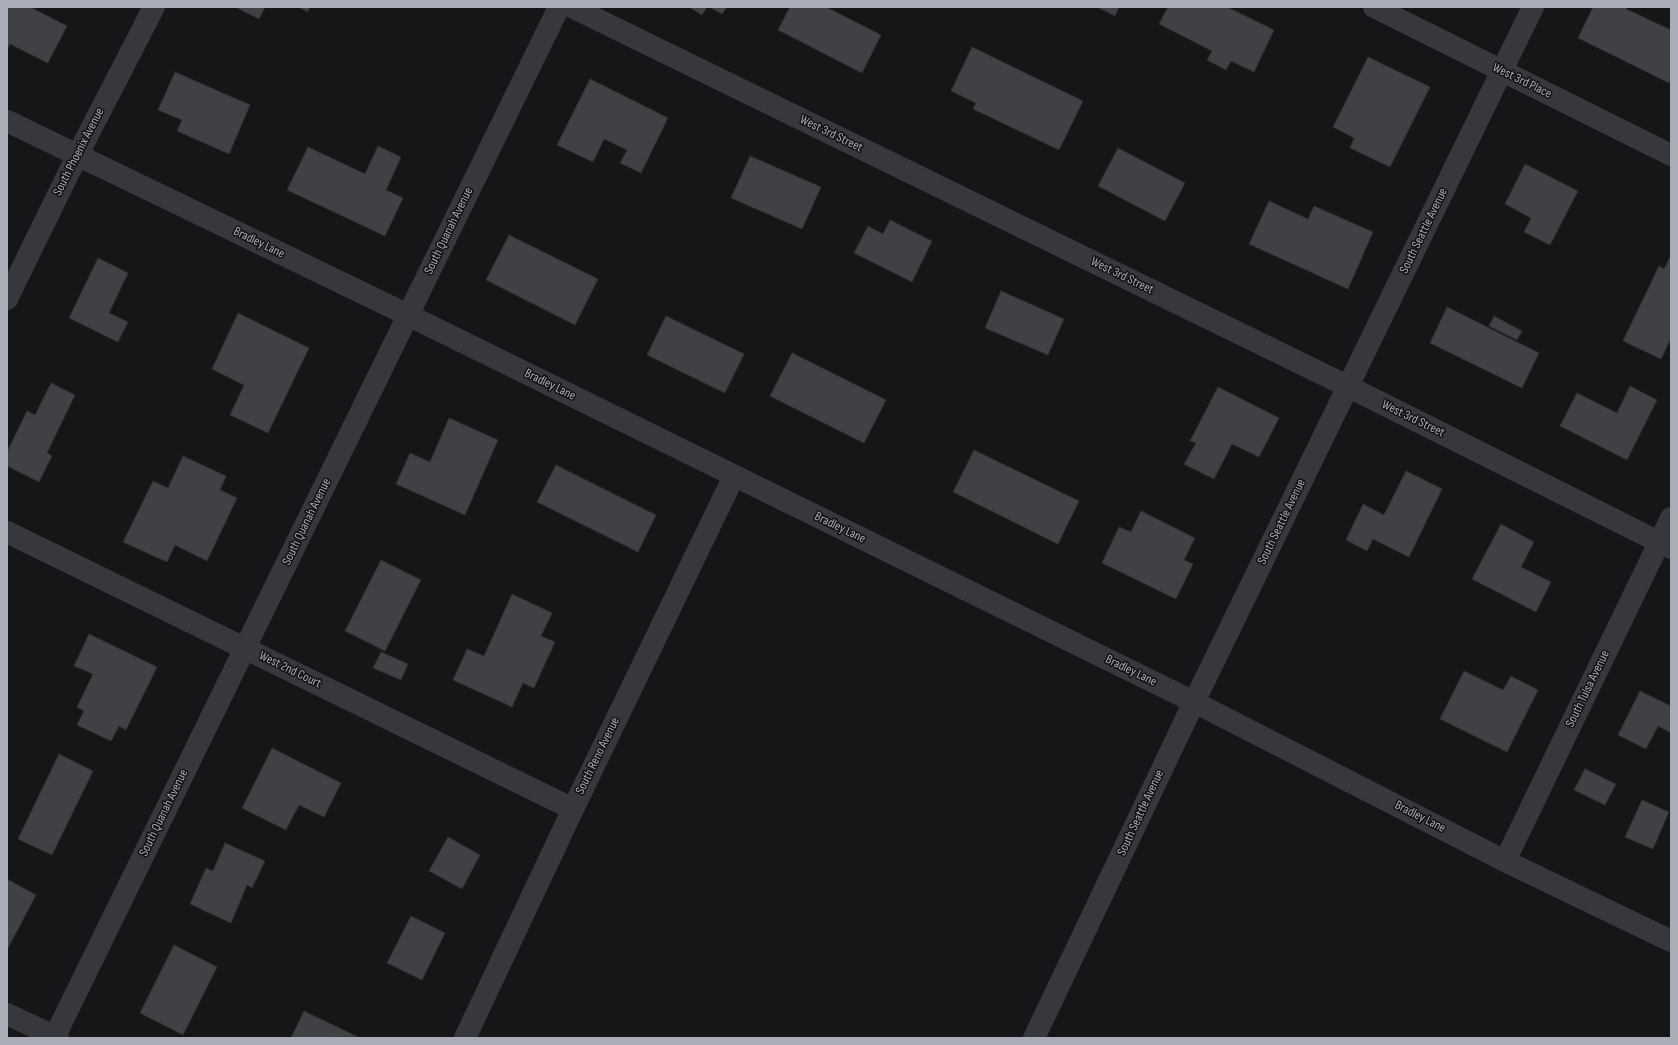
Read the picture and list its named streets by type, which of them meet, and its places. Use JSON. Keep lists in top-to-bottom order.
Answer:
{
  "streets": {
    "street": [
      "West 3rd Place",
      "West 3rd Street",
      "South Phoenix Avenue",
      "South Quanah Avenue",
      "South Seattle Avenue",
      "Bradley Lane",
      "West 2nd Court",
      "South Tulsa Avenue",
      "South Reno Avenue"
    ]
  },
  "crossings": [
    ["West 3rd Place", "South Seattle Avenue"],
    ["West 3rd Street", "South Seattle Avenue"],
    ["West 3rd Street", "South Tulsa Avenue"],
    ["South Phoenix Avenue", "Bradley Lane"],
    ["South Quanah Avenue", "Bradley Lane"],
    ["South Quanah Avenue", "West 2nd Court"],
    ["South Seattle Avenue", "Bradley Lane"],
    ["Bradley Lane", "South Tulsa Avenue"],
    ["Bradley Lane", "South Reno Avenue"],
    ["West 2nd Court", "South Reno Avenue"]
  ]
}
